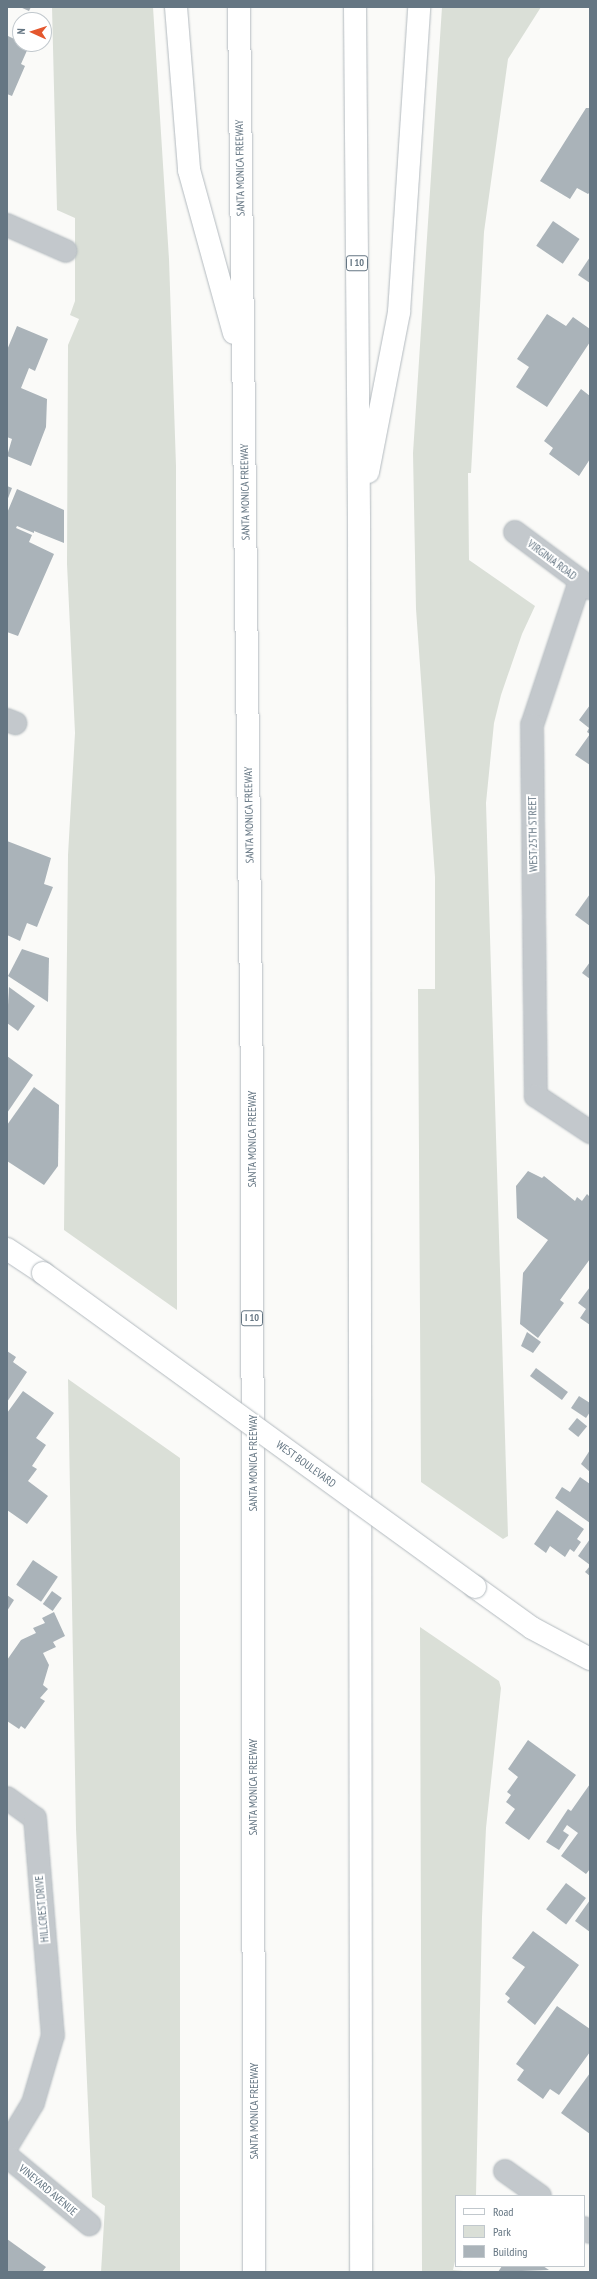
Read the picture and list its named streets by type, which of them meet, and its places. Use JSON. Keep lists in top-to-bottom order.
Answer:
{
  "streets": {
    "main road": ["SANTA MONICA FREEWAY", "I 10", "WEST BOULEVARD"],
    "street": [
      "VIRGINIA ROAD",
      "WEST 25TH STREET",
      "HILLCREST DRIVE",
      "VINEYARD AVENUE"
    ]
  },
  "crossings": [
    ["VIRGINIA ROAD", "WEST 25TH STREET"]
  ],
  "legend": ["Road", "Park", "Building"],
  "north": "left"
}
